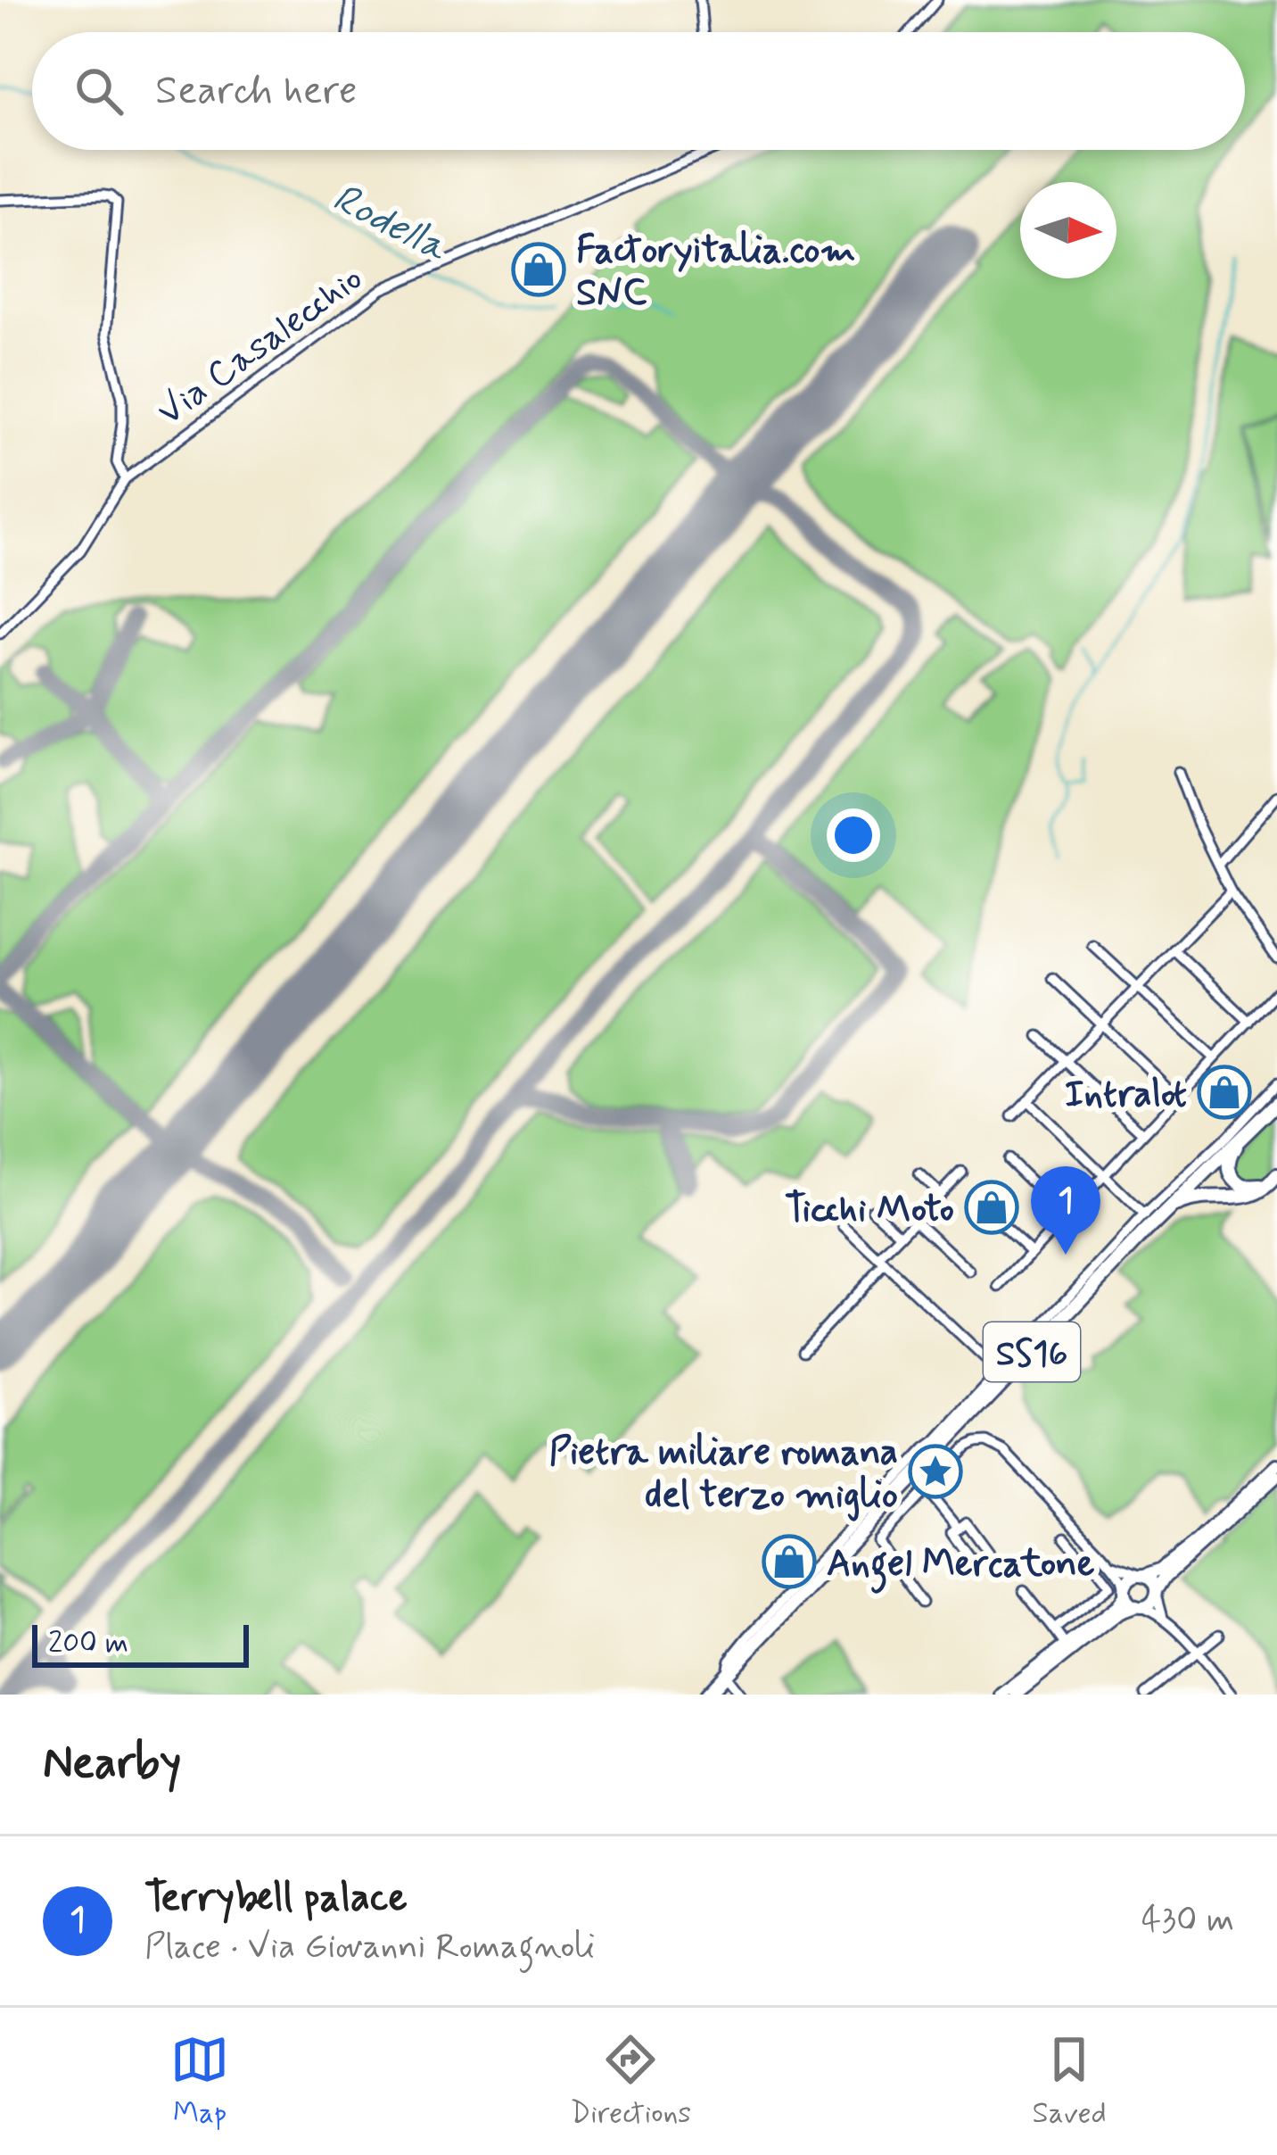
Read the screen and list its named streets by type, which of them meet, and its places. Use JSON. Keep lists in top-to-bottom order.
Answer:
{
  "streets": {
    "main road": ["SS16"],
    "street": ["Via Casalecchio"]
  },
  "water": ["Rodella"],
  "places": {
    "shop": [
      "Factoryitalia.com SNC",
      "Intralot",
      "Ticchi Moto",
      "Angel Mercatone"
    ],
    "place": ["Pietra miliare romana del terzo miglio"]
  },
  "scale_bar": "200 m",
  "north": "right",
  "page": {
    "search": "Search here",
    "pins": "1",
    "scale": "200 m",
    "heading": "Nearby",
    "list": [
      {
        "mark": "1",
        "name": "Terrybell palace",
        "note": "Place · Via Giovanni Romagnoli",
        "value": "430 m"
      }
    ],
    "nav": ["Map", "Directions", "Saved"]
  }
}
